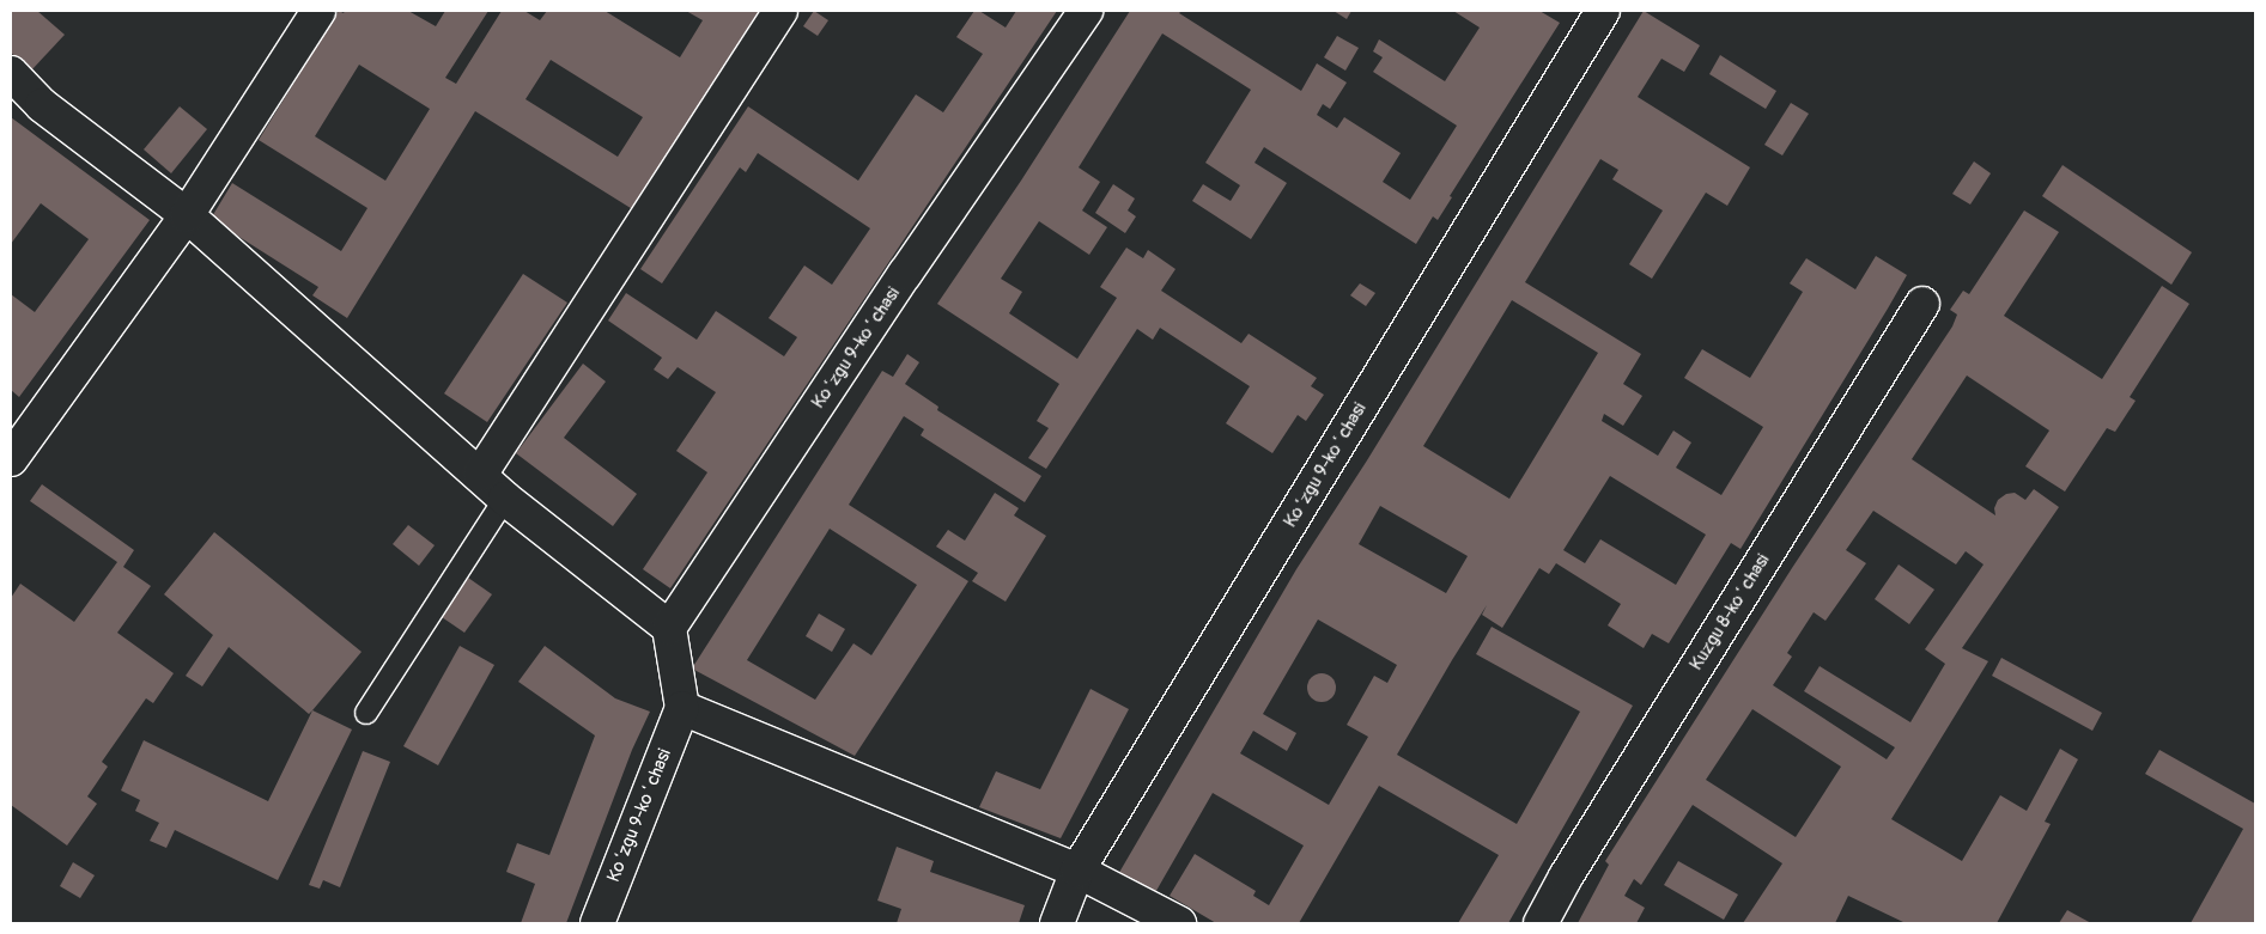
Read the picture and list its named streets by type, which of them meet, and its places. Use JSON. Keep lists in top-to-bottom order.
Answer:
{
  "streets": {
    "street": ["Koʻzgu 9-koʻchasi", "Kuzgu 8-koʻchasi"]
  }
}
